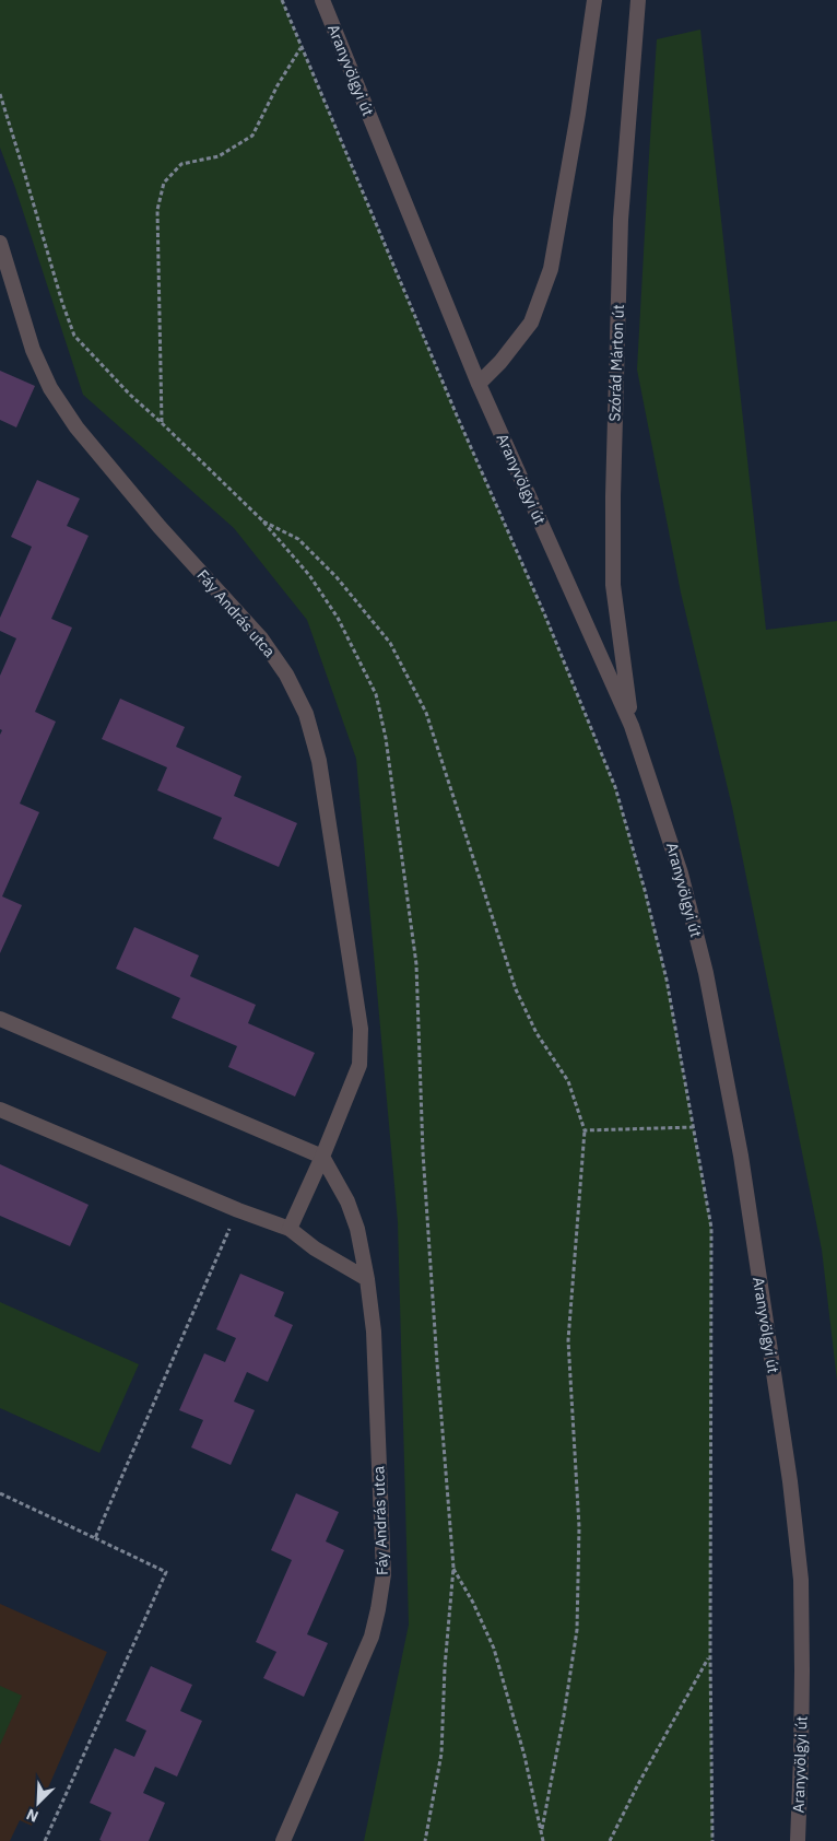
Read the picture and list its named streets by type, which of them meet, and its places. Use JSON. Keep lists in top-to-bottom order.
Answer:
{
  "streets": {
    "street": ["Aranyvölgyi út", "Szórád Márton út", "Fáy András utca"]
  },
  "crossings": [
    ["Aranyvölgyi út", "Szórád Márton út"]
  ],
  "north": "bottom left"
}
